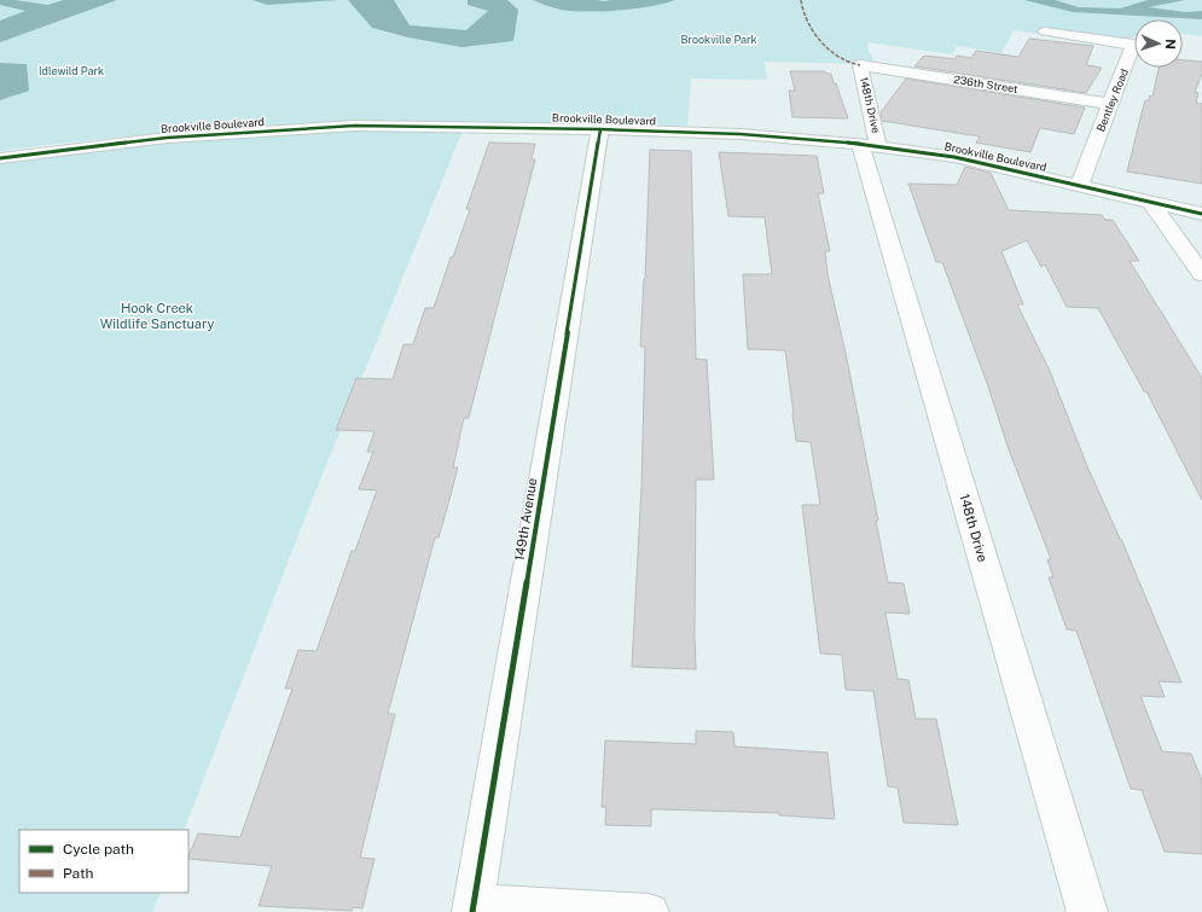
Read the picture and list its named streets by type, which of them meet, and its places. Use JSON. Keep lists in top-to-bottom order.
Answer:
{
  "streets": {
    "street": [
      "236th Street",
      "Bentley Road",
      "148th Drive",
      "Brookville Boulevard",
      "149th Avenue"
    ]
  },
  "crossings": [
    ["236th Street", "Bentley Road"],
    ["236th Street", "148th Drive"],
    ["Bentley Road", "Brookville Boulevard"],
    ["148th Drive", "Brookville Boulevard"],
    ["Brookville Boulevard", "149th Avenue"]
  ],
  "parks": ["Brookville Park", "Idlewild Park", "Hook Creek Wildlife Sanctuary"],
  "legend": ["Cycle path", "Path"],
  "north": "right"
}
